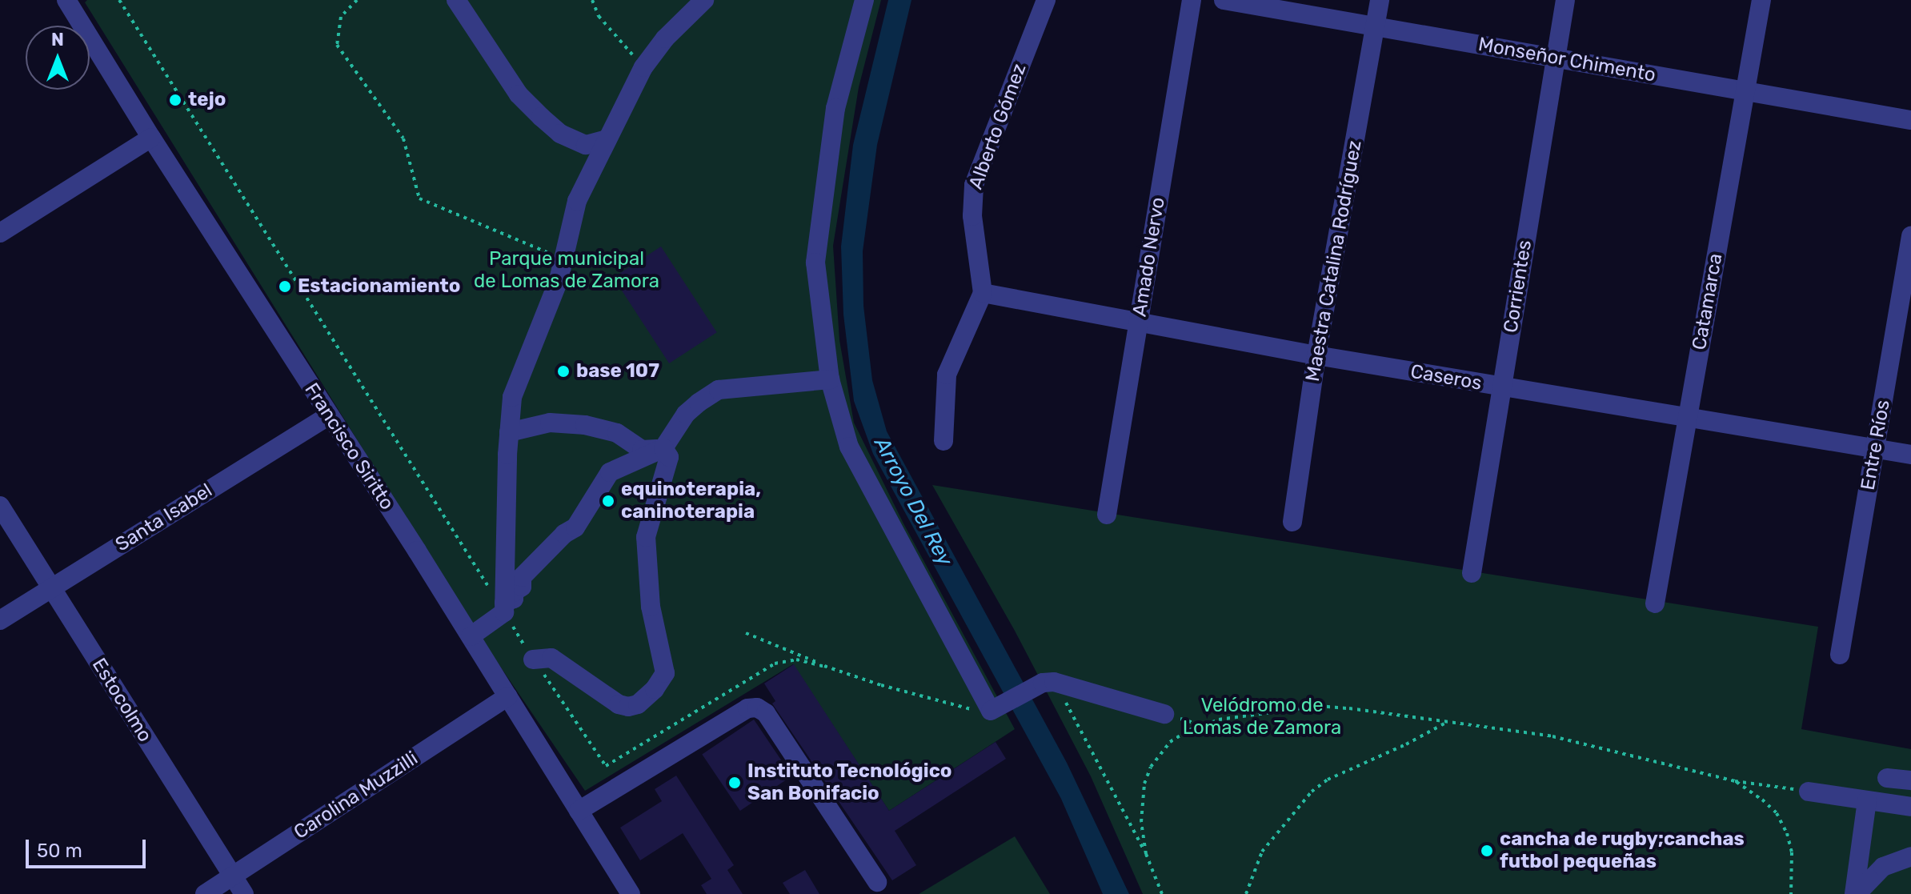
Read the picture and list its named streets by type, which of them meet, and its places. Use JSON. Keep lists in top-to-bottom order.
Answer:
{
  "streets": {
    "street": [
      "Monseñor Chimento",
      "Alberto Gómez",
      "Amado Nervo",
      "Maestra Catalina Rodríguez",
      "Corrientes",
      "Catamarca",
      "Caseros",
      "Entre Ríos",
      "Francisco Siritto",
      "Santa Isabel",
      "Estocolmo",
      "Carolina Muzzilli"
    ]
  },
  "crossings": [
    ["Monseñor Chimento", "Maestra Catalina Rodríguez"],
    ["Monseñor Chimento", "Corrientes"],
    ["Monseñor Chimento", "Catamarca"],
    ["Alberto Gómez", "Caseros"],
    ["Amado Nervo", "Caseros"],
    ["Maestra Catalina Rodríguez", "Caseros"],
    ["Corrientes", "Caseros"],
    ["Catamarca", "Caseros"],
    ["Caseros", "Entre Ríos"],
    ["Francisco Siritto", "Santa Isabel"],
    ["Francisco Siritto", "Carolina Muzzilli"],
    ["Santa Isabel", "Estocolmo"],
    ["Estocolmo", "Carolina Muzzilli"]
  ],
  "water": ["Arroyo Del Rey"],
  "parks": ["Parque municipal de Lomas de Zamora", "Velódromo de Lomas de Zamora"],
  "places": [
    "tejo",
    "Estacionamiento",
    "base 107",
    "equinoterapia, caninoterapia",
    "Instituto Tecnológico San Bonifacio",
    "cancha de rugby;canchas futbol pequeñas"
  ],
  "scale_bar": "50 m",
  "north": "top"
}
